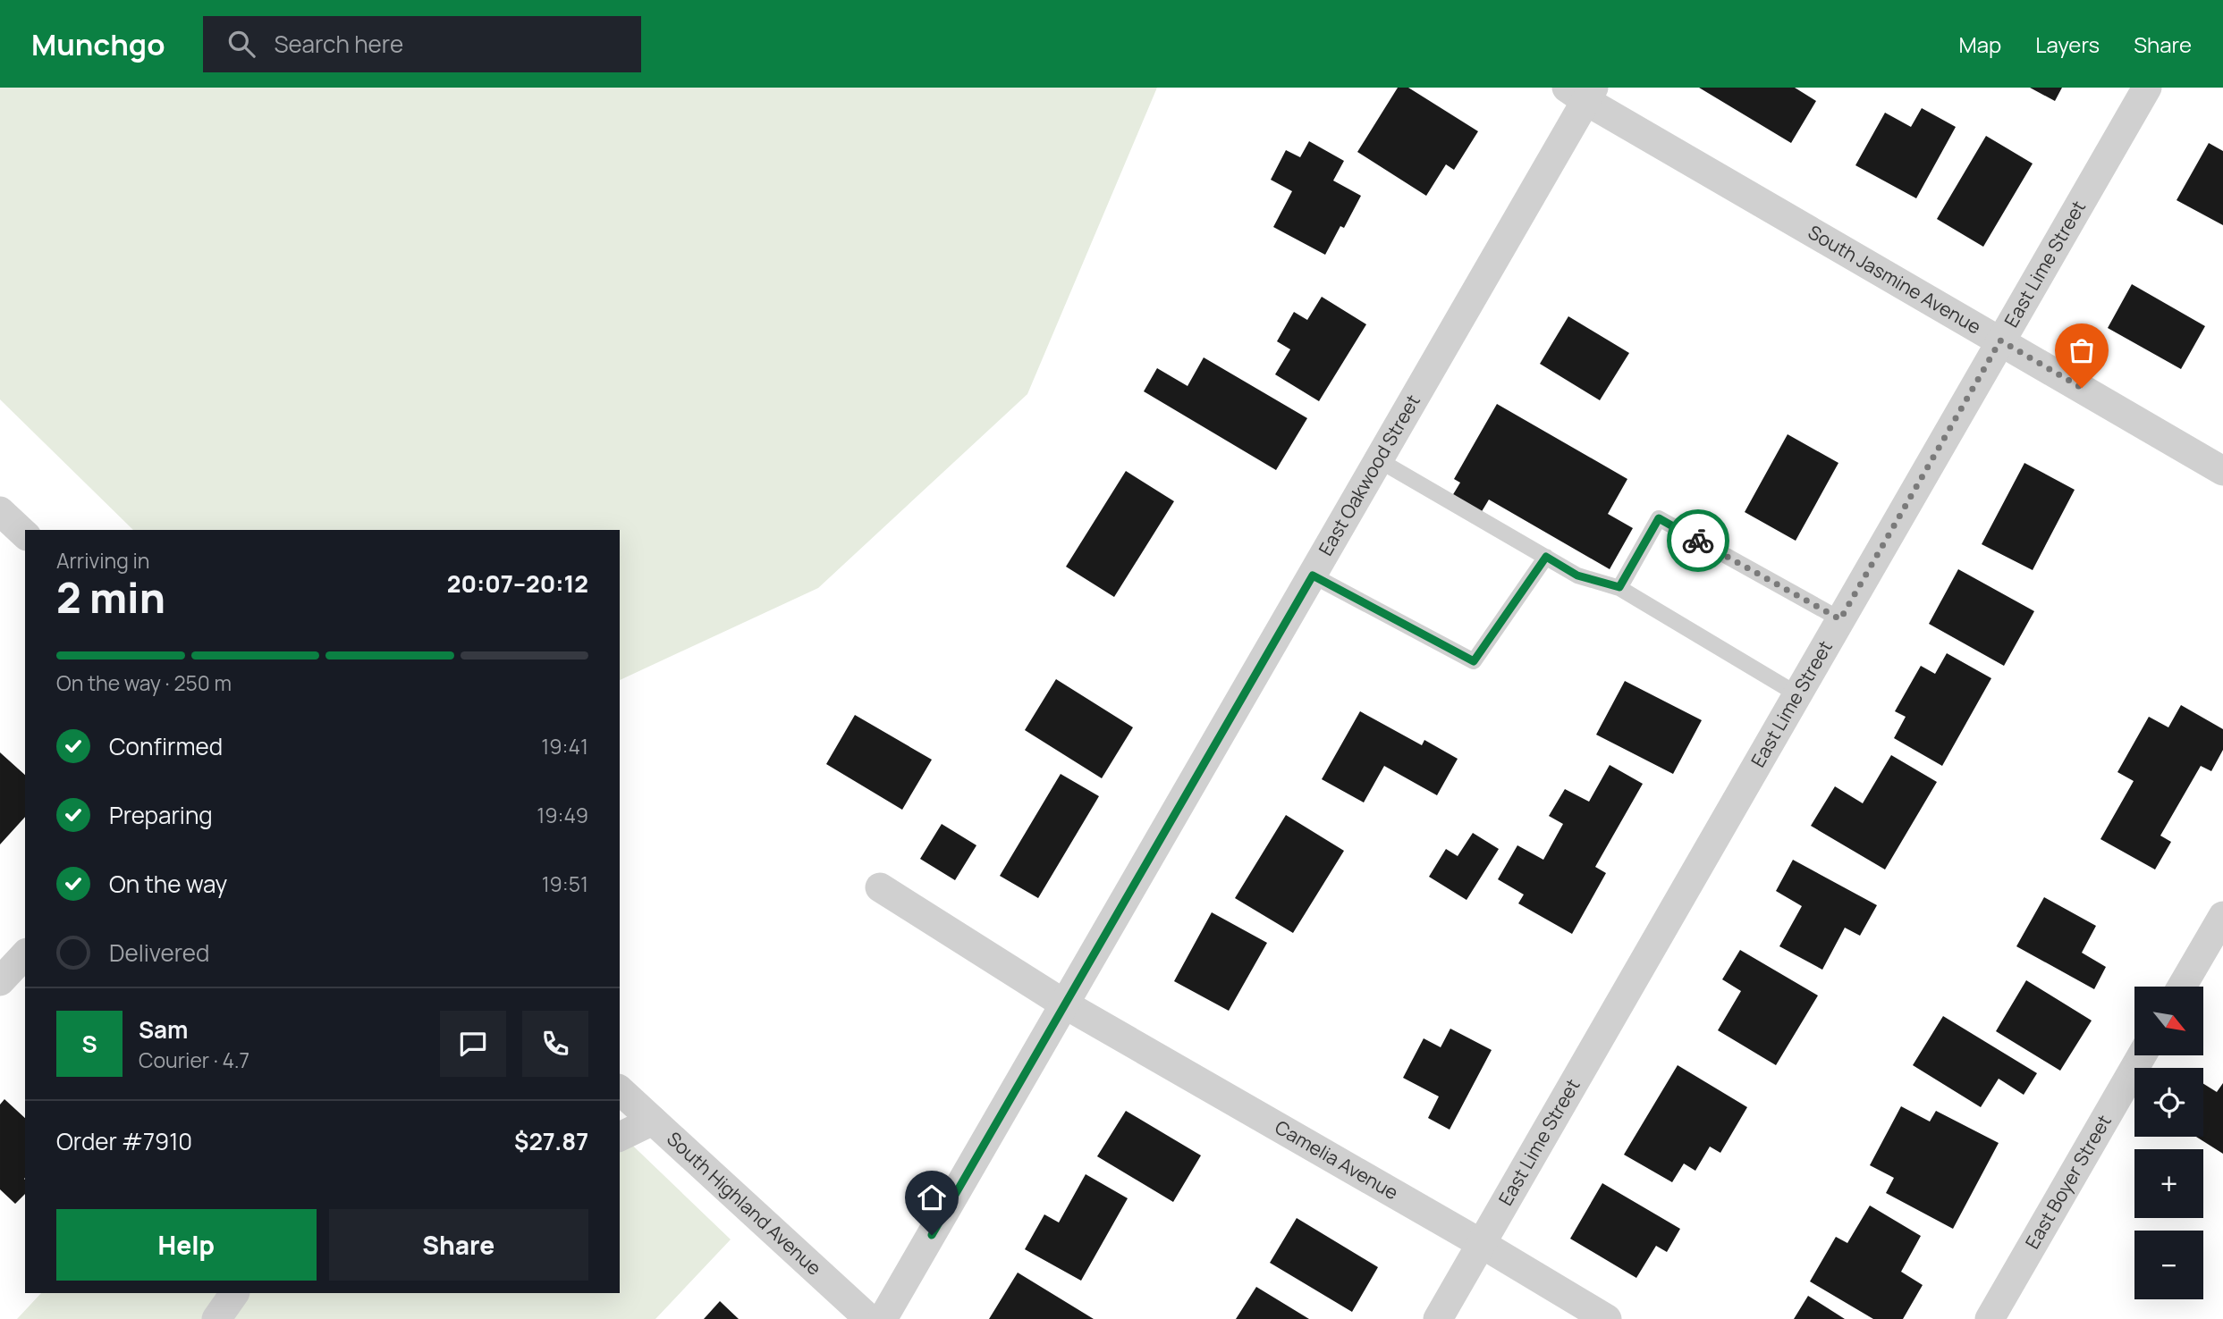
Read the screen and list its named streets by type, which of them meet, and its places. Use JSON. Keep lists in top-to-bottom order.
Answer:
{
  "streets": {
    "street": [
      "East Lime Street",
      "South Jasmine Avenue",
      "East Oakwood Street",
      "Camelia Avenue",
      "East Boyer Street",
      "South Highland Avenue"
    ]
  },
  "crossings": [
    ["East Lime Street", "South Jasmine Avenue"],
    ["East Lime Street", "Camelia Avenue"],
    ["South Jasmine Avenue", "East Oakwood Street"],
    ["East Oakwood Street", "Camelia Avenue"]
  ],
  "north": "bottom right",
  "page": {
    "header": "Munchgo",
    "search": "Search here",
    "nav": ["Map", "Layers", "Share"],
    "heading": ["2 min", "Arriving in", "20:07–20:12"],
    "panel": [
      "Sam",
      "Courier · 4.7",
      "Order #7910",
      "$27.87"
    ],
    "bar": "On the way · 250 m",
    "list": [
      ["Confirmed", "19:41"],
      ["Preparing", "19:49"],
      ["On the way", "19:51"],
      "Delivered"
    ],
    "map_buttons": ["+", "−"],
    "round": "S",
    "buttons": ["Help", "Share"]
  }
}
